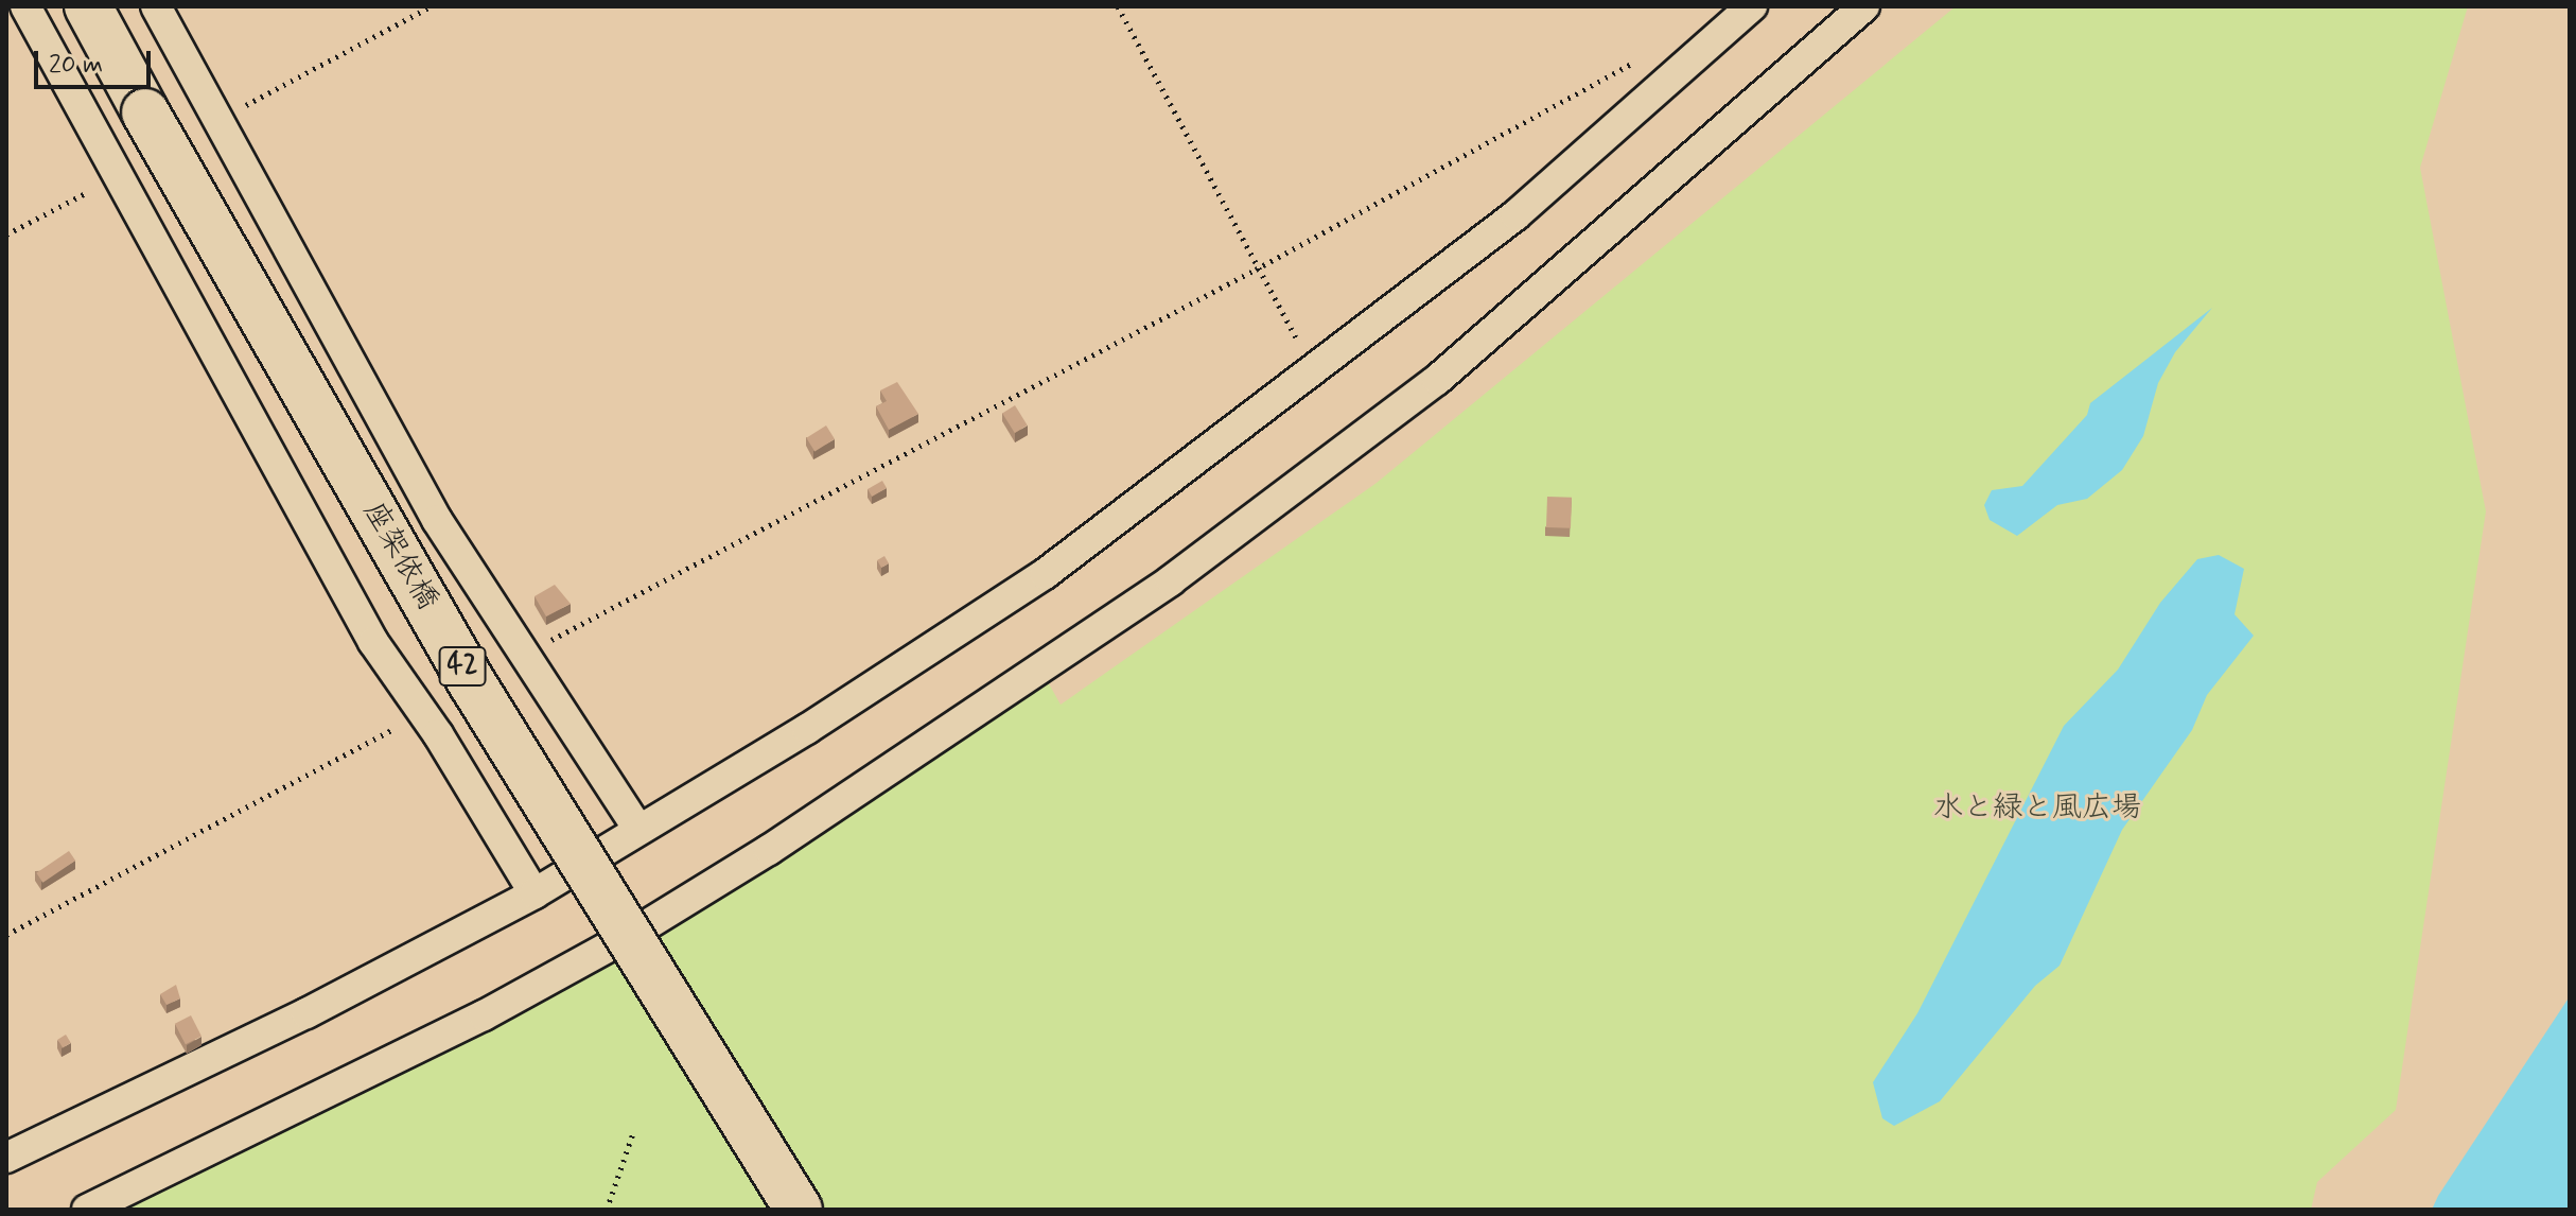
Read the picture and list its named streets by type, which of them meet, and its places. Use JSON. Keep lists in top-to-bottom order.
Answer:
{
  "streets": {
    "main road": ["座架依橋", "42"]
  },
  "parks": ["水と緑と風広場"],
  "scale_bar": "20 m"
}
